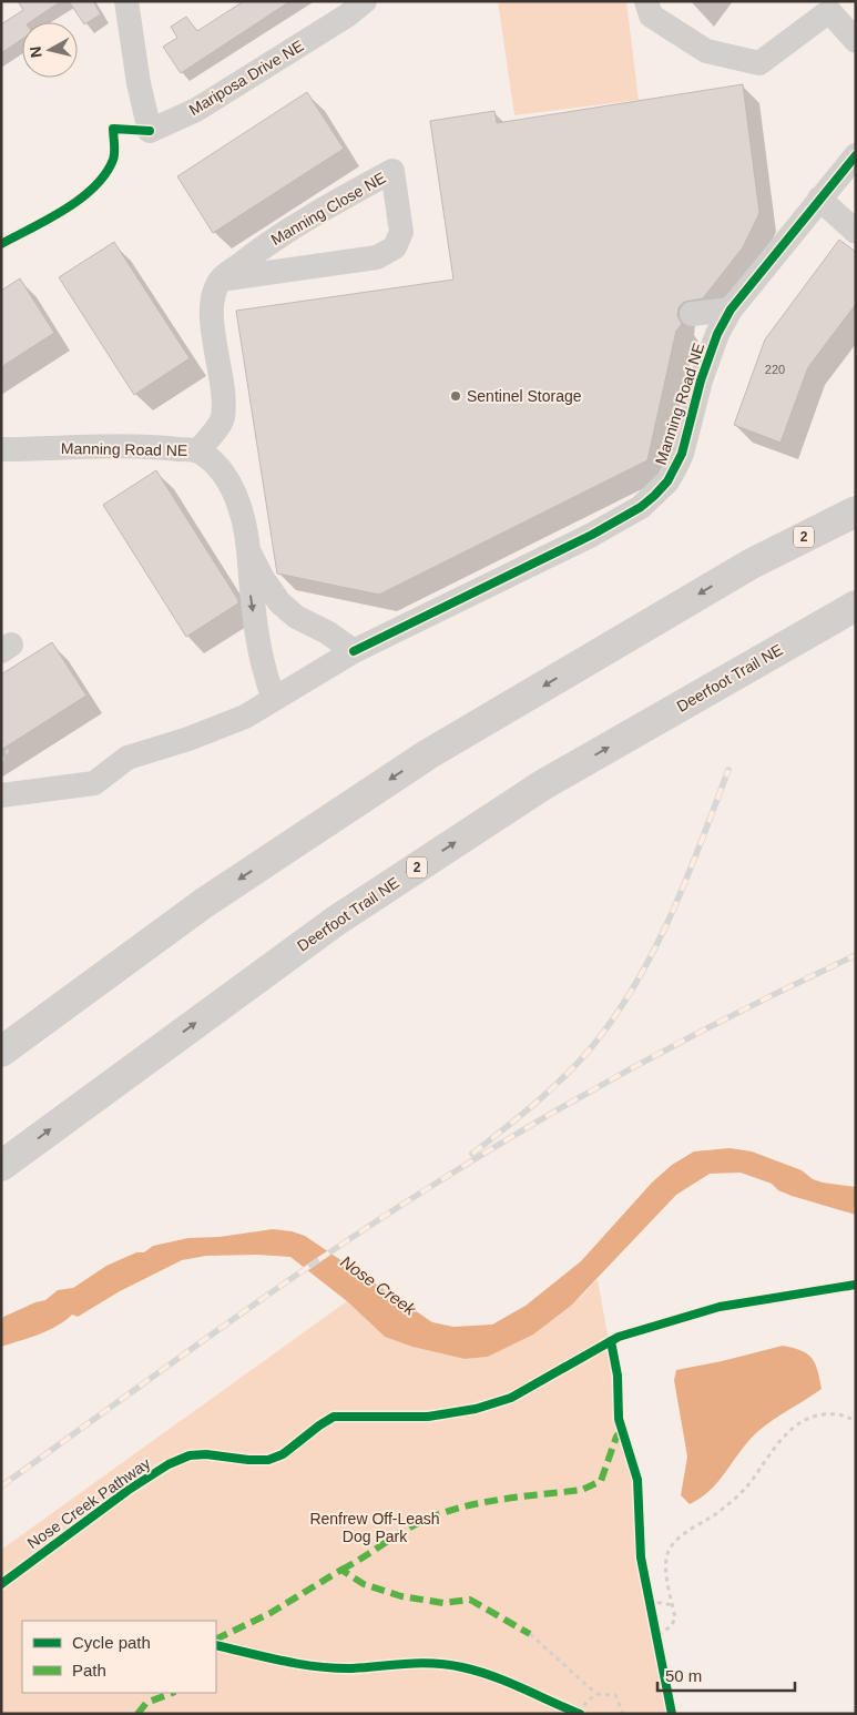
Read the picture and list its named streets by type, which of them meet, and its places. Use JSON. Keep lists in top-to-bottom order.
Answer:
{
  "streets": {
    "highway": ["2", "Deerfoot Trail NE"],
    "street": ["Mariposa Drive NE", "Manning Close NE", "Manning Road NE"],
    "cycle path": ["Nose Creek Pathway"]
  },
  "water": ["Nose Creek"],
  "parks": ["Renfrew Off-Leash Dog Park"],
  "places": ["Sentinel Storage"],
  "house_numbers": ["220"],
  "legend": ["Cycle path", "Path"],
  "scale_bar": "50 m",
  "north": "left"
}
